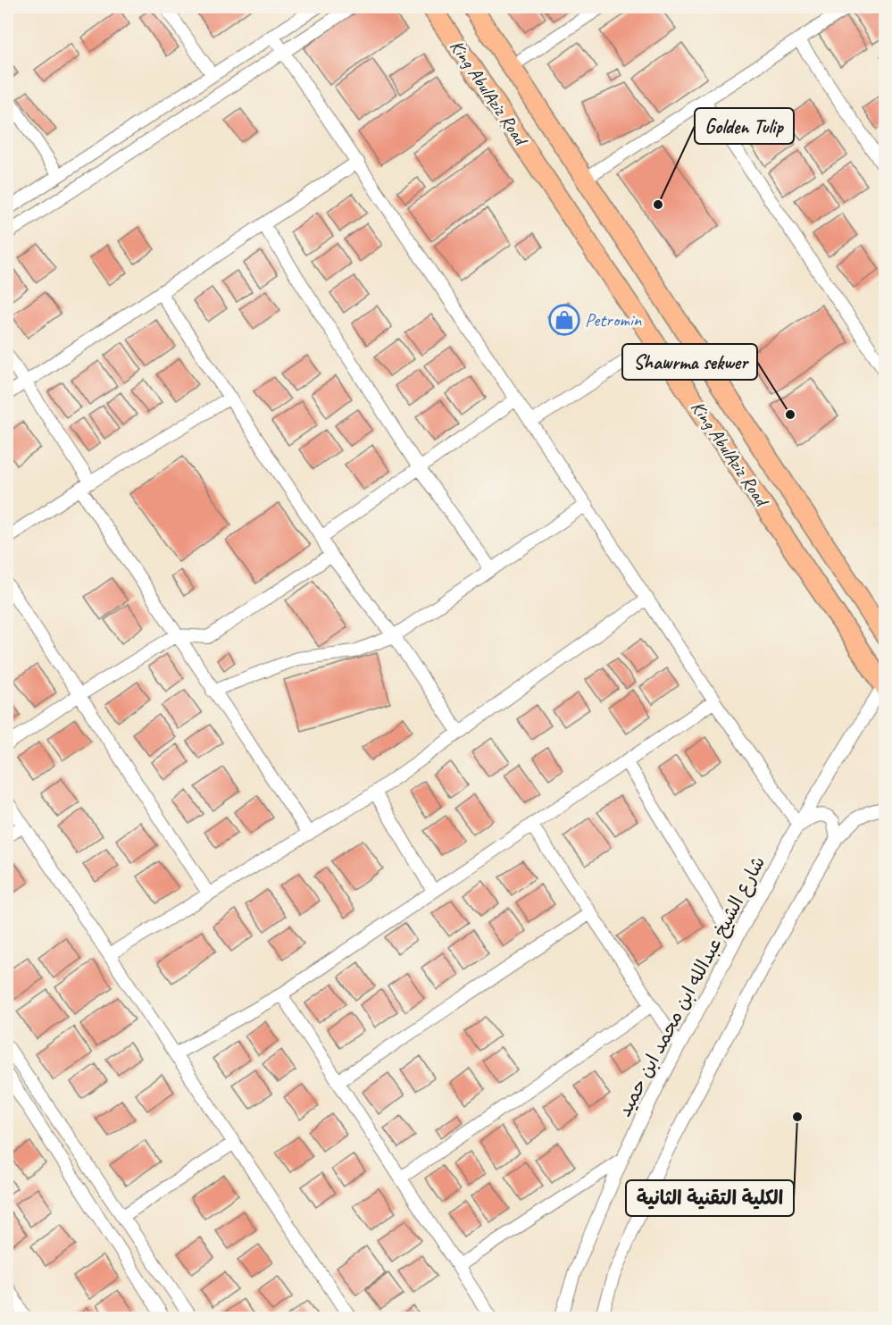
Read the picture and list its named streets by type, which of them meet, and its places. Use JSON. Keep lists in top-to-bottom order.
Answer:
{
  "streets": {
    "highway": ["King AbulAziz Road"],
    "street": ["شارع الشيخ عبدالله ابن محمد ابن حميد"]
  },
  "crossings": [
    ["King AbulAziz Road", "شارع الشيخ عبدالله ابن محمد ابن حميد"]
  ],
  "places": {
    "other": ["Golden Tulip", "Shawrma sekwer", "الكلية التقنية الثانية"],
    "shop": ["Petromin"]
  }
}
